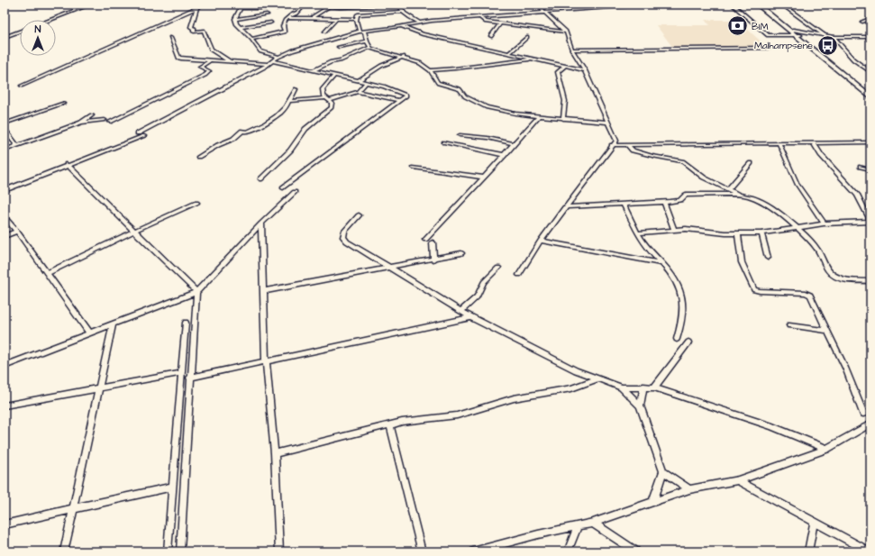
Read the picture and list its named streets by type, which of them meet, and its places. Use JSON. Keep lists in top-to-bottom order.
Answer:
{
  "places": {
    "bank": ["BIM"],
    "bus stop": ["Malhampsene"]
  },
  "north": "top"
}
